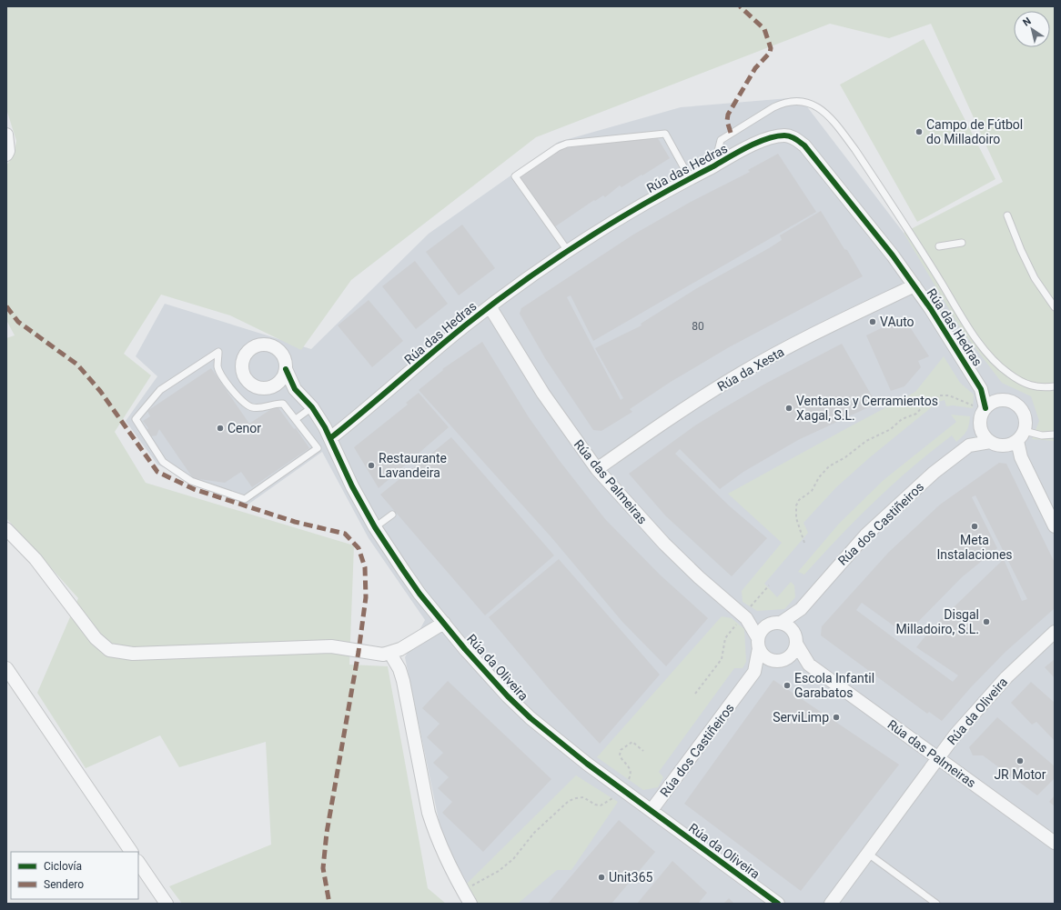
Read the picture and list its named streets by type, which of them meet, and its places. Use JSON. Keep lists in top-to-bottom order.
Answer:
{
  "streets": {
    "street": [
      "Rúa das Hedras",
      "Rúa da Xesta",
      "Rúa das Palmeiras",
      "Rúa dos Castiñeiros",
      "Rúa da Oliveira"
    ]
  },
  "crossings": [
    ["Rúa das Hedras", "Rúa da Xesta"],
    ["Rúa das Hedras", "Rúa das Palmeiras"],
    ["Rúa das Hedras", "Rúa dos Castiñeiros"],
    ["Rúa das Hedras", "Rúa da Oliveira"],
    ["Rúa da Xesta", "Rúa das Palmeiras"],
    ["Rúa das Palmeiras", "Rúa dos Castiñeiros"],
    ["Rúa das Palmeiras", "Rúa da Oliveira"],
    ["Rúa dos Castiñeiros", "Rúa da Oliveira"]
  ],
  "places": [
    "Campo de Fútbol do Milladoiro",
    "VAuto",
    "Ventanas y Cerramientos Xagal, S.L.",
    "Cenor",
    "Restaurante Lavandeira",
    "Meta Instalaciones",
    "Disgal Milladoiro, S.L.",
    "Escola Infantil Garabatos",
    "ServiLimp",
    "JR Motor",
    "Unit365"
  ],
  "house_numbers": ["80"],
  "legend": ["Ciclovía", "Sendero"],
  "north": "top left"
}
